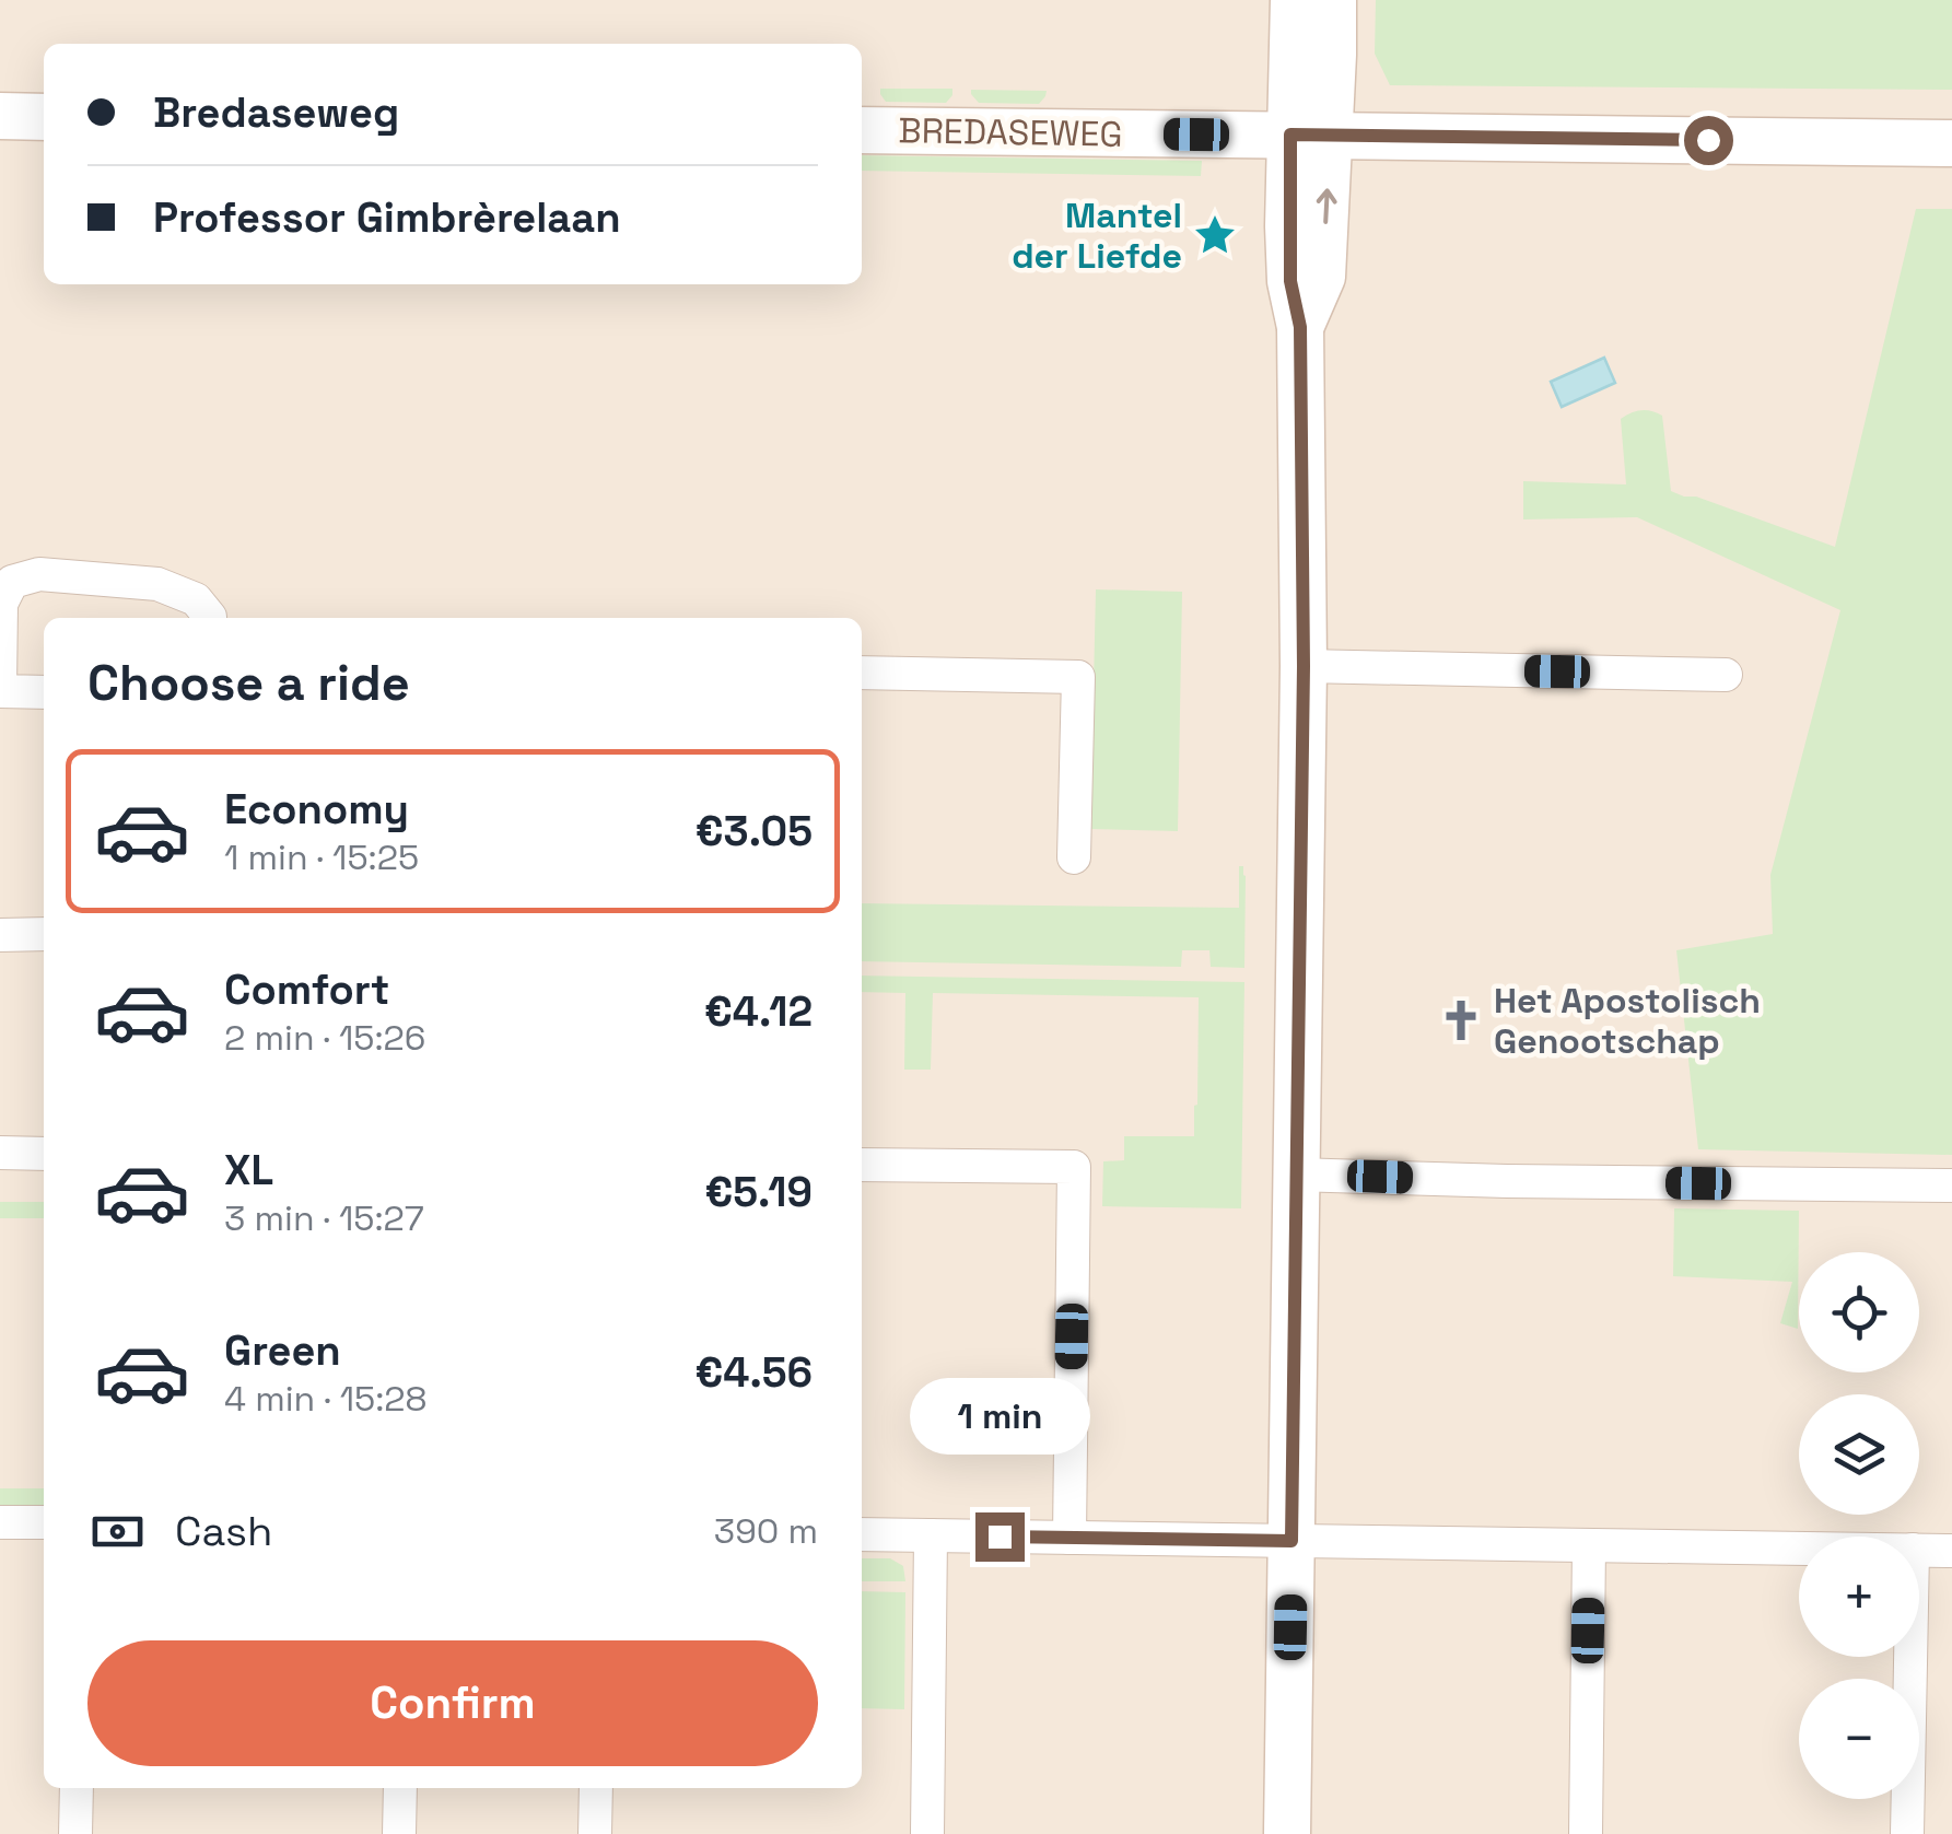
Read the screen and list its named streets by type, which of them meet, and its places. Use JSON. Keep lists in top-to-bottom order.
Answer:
{
  "streets": {
    "street": ["BREDASEWEG"]
  },
  "places": {
    "place": ["Mantel der Liefde"],
    "church": ["Het Apostolisch Genootschap"]
  },
  "page": {
    "banner": ["Bredaseweg", "Professor Gimbrèrelaan"],
    "heading": "Choose a ride",
    "list": [
      {
        "name": "Economy",
        "note": "1 min · 15:25",
        "value": "€3.05"
      },
      {
        "name": "Comfort",
        "note": "2 min · 15:26",
        "value": "€4.12"
      },
      {
        "name": "XL",
        "note": "3 min · 15:27",
        "value": "€5.19"
      },
      {
        "name": "Green",
        "note": "4 min · 15:28",
        "value": "€4.56"
      }
    ],
    "map_buttons": ["+", "−"],
    "bubble": "1 min",
    "pay": ["Cash", "390 m"],
    "buttons": "Confirm"
  }
}
